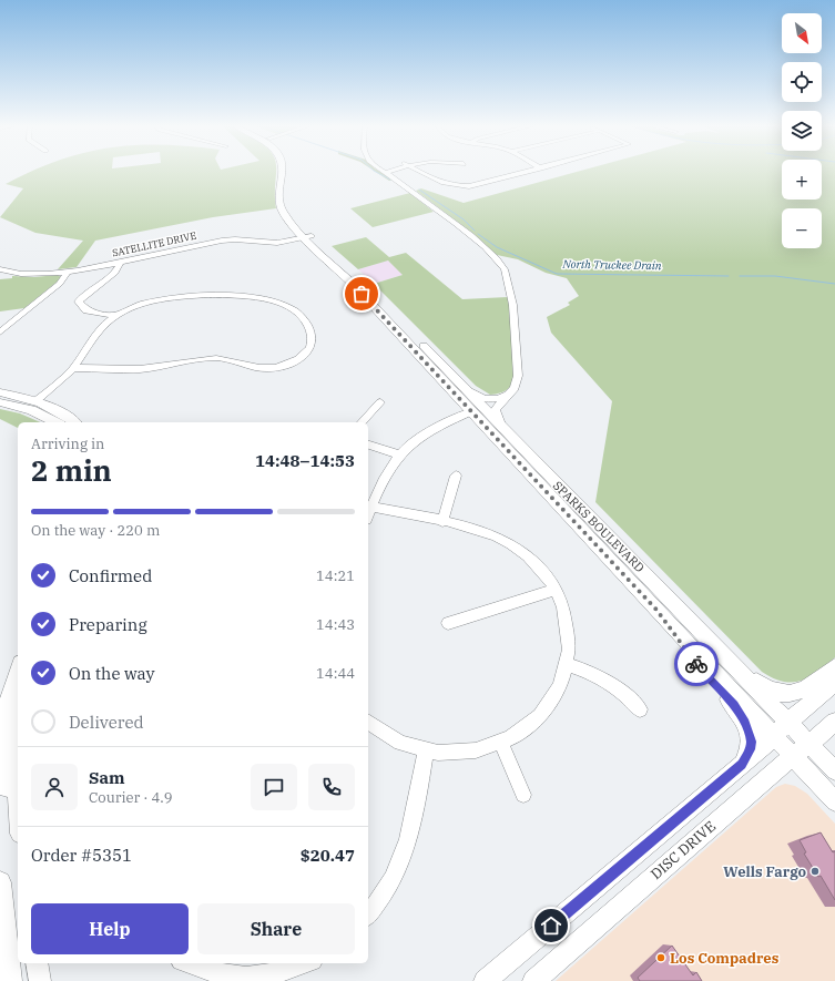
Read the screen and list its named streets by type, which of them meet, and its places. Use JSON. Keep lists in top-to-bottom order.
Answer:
{
  "streets": {
    "main road": ["SPARKS BOULEVARD", "DISC DRIVE"],
    "street": ["SATELLITE DRIVE"]
  },
  "crossings": [
    ["SATELLITE DRIVE", "SPARKS BOULEVARD"],
    ["SPARKS BOULEVARD", "DISC DRIVE"]
  ],
  "water": ["North Truckee Drain"],
  "places": ["Wells Fargo", "Los Compadres"],
  "north": "bottom right",
  "page": {
    "map_buttons": ["+", "−"],
    "heading": ["2 min", "Arriving in", "14:48–14:53"],
    "panel": [
      "Sam",
      "Courier · 4.9",
      "Order #5351",
      "$20.47"
    ],
    "bar": "On the way · 220 m",
    "list": [
      ["Confirmed", "14:21"],
      ["Preparing", "14:43"],
      ["On the way", "14:44"],
      "Delivered"
    ],
    "buttons": ["Help", "Share"]
  }
}
